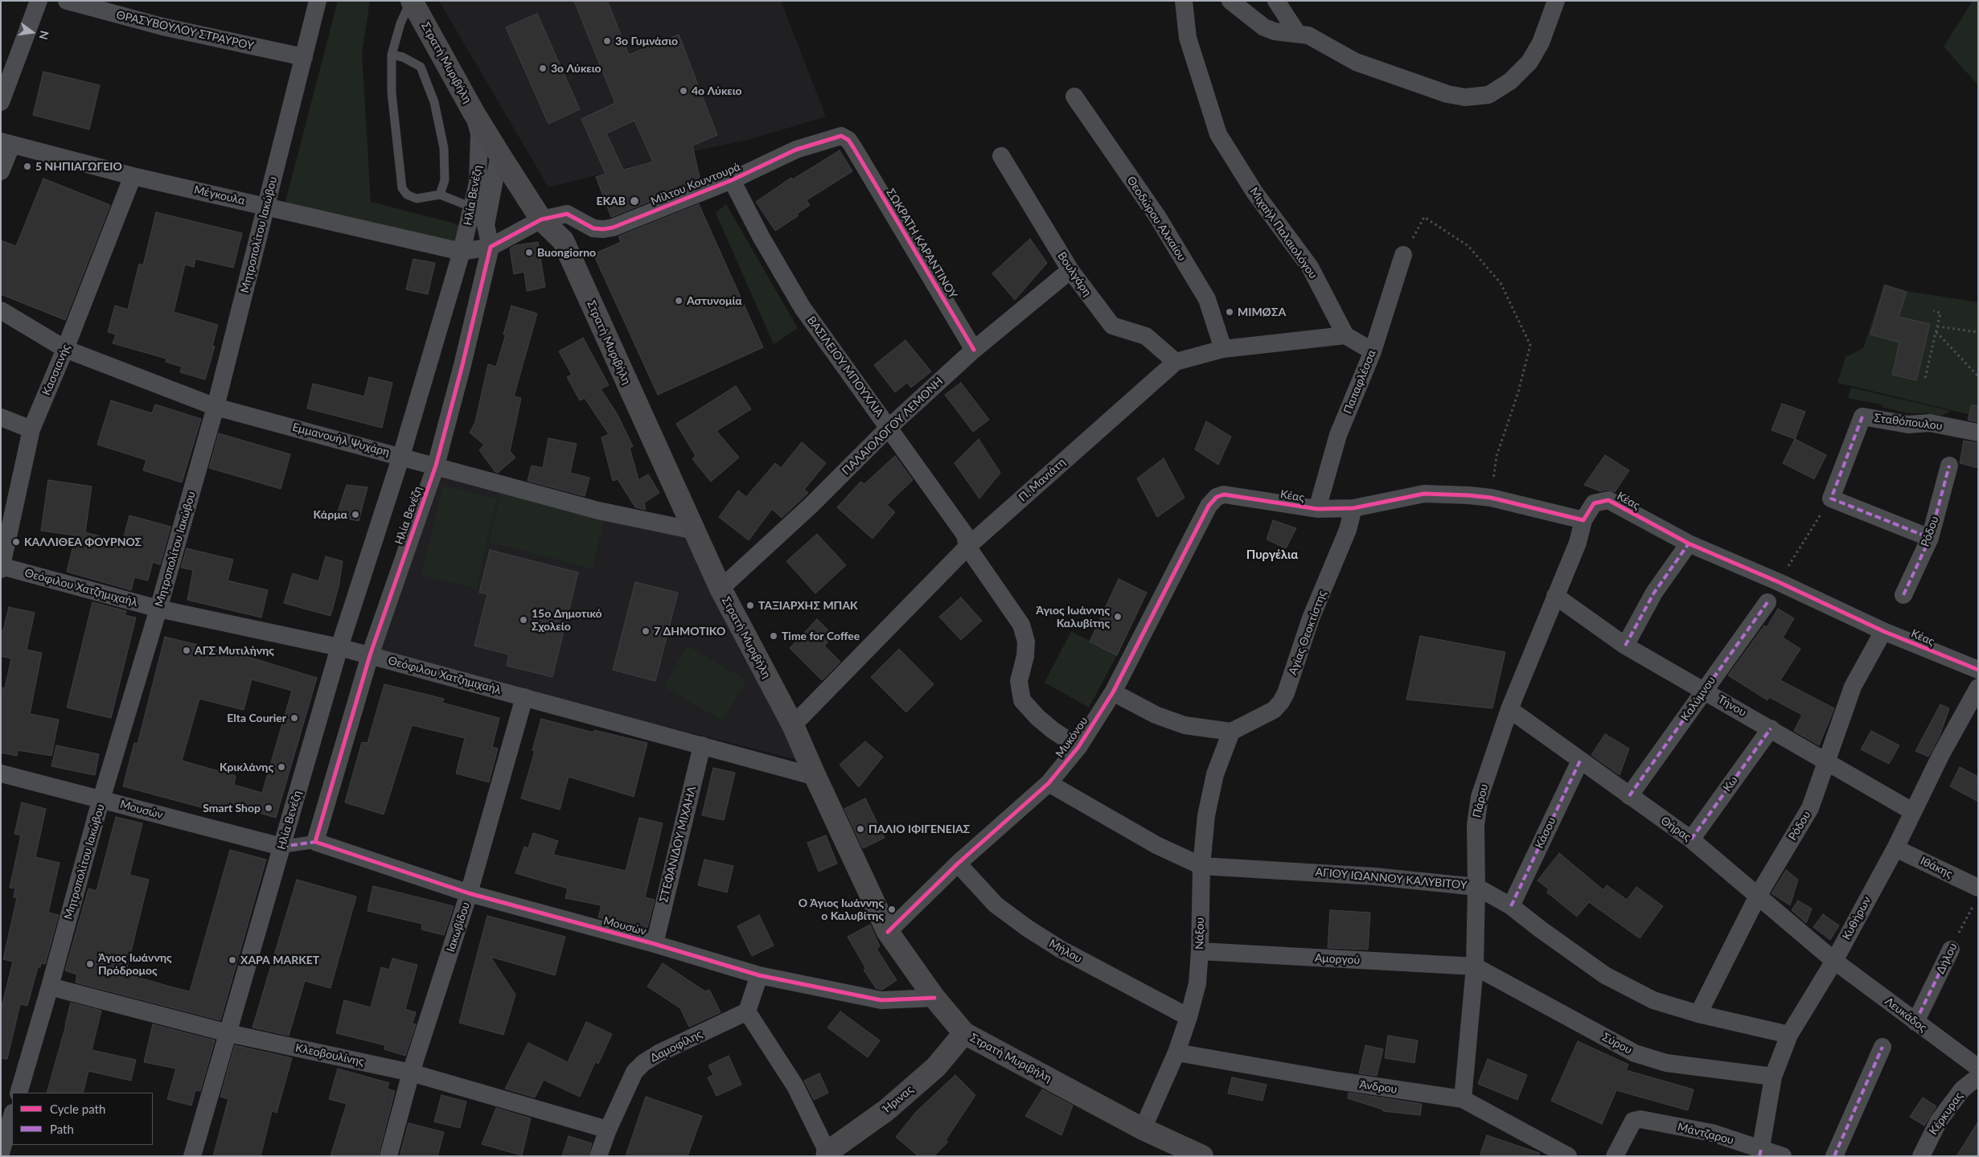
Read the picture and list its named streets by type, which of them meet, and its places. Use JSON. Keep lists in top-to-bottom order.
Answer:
{
  "streets": {
    "main road": ["Στρατή Μυριβήλη", "Ήρινας"],
    "street": [
      "ΘΡΑΣΥΒΟΥΛΟΥ ΣΤΡΑΥΡΟΥ",
      "Μίλτου Κουντουρά",
      "Μέγκουλα",
      "Ηλία Βενέζη",
      "Θεοδώρου Αλκαίου",
      "Μιχαήλ Παλαιολόγου",
      "Μητροπολίτου Ιακώβου",
      "ΣΩΚΡΑΤΗ ΚΑΡΑΝΤΙΝΟΥ",
      "Βουλγάρη",
      "ΒΑΣΙΛΕΙΟΥ ΜΠΟΥΧΛΙΑ",
      "Κασσιανής",
      "Παπαφλέσσα",
      "Σταθόπουλου",
      "ΠΑΛΑΙΟΛΟΓΟΥ ΛΕΜΟΝΗ",
      "Εμμανουήλ Ψυχάρη",
      "Π. Μανιάτη",
      "Κέας",
      "Ρόδου",
      "Θεόφιλου Χατζημιχαήλ",
      "Αγίας Θεοκτίστης",
      "Καλύμνου",
      "Τήνου",
      "Μυκόνου",
      "Κω",
      "Πάρου",
      "Μουσών",
      "Θήρας",
      "Κάσου",
      "ΣΤΕΦΑΝΙΔΟΥ ΜΙΧΑΗΛ",
      "Ιθάκης",
      "ΑΓΙΟΥ ΙΩΑΝΝΟΥ ΚΑΛΥΒΙΤΟΥ",
      "Κυθήρων",
      "Ιακωβίδου",
      "Νάξου",
      "Μήλου",
      "Δήλου",
      "Αμοργού",
      "Λευκάδος",
      "Σύρου",
      "Δαμοφίλης",
      "Κλεοβουλίνης",
      "Άνδρου",
      "Κέρκυρας",
      "Μάντζαρου"
    ]
  },
  "crossings": [
    ["ΘΡΑΣΥΒΟΥΛΟΥ ΣΤΡΑΥΡΟΥ", "Μητροπολίτου Ιακώβου"],
    ["Στρατή Μυριβήλη", "Μίλτου Κουντουρά"],
    ["Στρατή Μυριβήλη", "Ηλία Βενέζη"],
    ["Στρατή Μυριβήλη", "ΠΑΛΑΙΟΛΟΓΟΥ ΛΕΜΟΝΗ"],
    ["Στρατή Μυριβήλη", "Εμμανουήλ Ψυχάρη"],
    ["Στρατή Μυριβήλη", "Π. Μανιάτη"],
    ["Στρατή Μυριβήλη", "Θεόφιλου Χατζημιχαήλ"],
    ["Στρατή Μυριβήλη", "Μυκόνου"],
    ["Στρατή Μυριβήλη", "Μουσών"],
    ["Στρατή Μυριβήλη", "Νάξου"],
    ["Στρατή Μυριβήλη", "Ήρινας"],
    ["Μίλτου Κουντουρά", "ΣΩΚΡΑΤΗ ΚΑΡΑΝΤΙΝΟΥ"],
    ["Μίλτου Κουντουρά", "ΒΑΣΙΛΕΙΟΥ ΜΠΟΥΧΛΙΑ"],
    ["Μέγκουλα", "Ηλία Βενέζη"],
    ["Μέγκουλα", "Μητροπολίτου Ιακώβου"],
    ["Μέγκουλα", "Κασσιανής"],
    ["Ηλία Βενέζη", "Εμμανουήλ Ψυχάρη"],
    ["Ηλία Βενέζη", "Θεόφιλου Χατζημιχαήλ"],
    ["Ηλία Βενέζη", "Μουσών"],
    ["Ηλία Βενέζη", "Κλεοβουλίνης"],
    ["Θεοδώρου Αλκαίου", "Π. Μανιάτη"],
    ["Μιχαήλ Παλαιολόγου", "Π. Μανιάτη"],
    ["Μητροπολίτου Ιακώβου", "Εμμανουήλ Ψυχάρη"],
    ["Μητροπολίτου Ιακώβου", "Θεόφιλου Χατζημιχαήλ"],
    ["Μητροπολίτου Ιακώβου", "Μουσών"],
    ["Μητροπολίτου Ιακώβου", "Κλεοβουλίνης"],
    ["ΣΩΚΡΑΤΗ ΚΑΡΑΝΤΙΝΟΥ", "ΠΑΛΑΙΟΛΟΓΟΥ ΛΕΜΟΝΗ"],
    ["Βουλγάρη", "ΠΑΛΑΙΟΛΟΓΟΥ ΛΕΜΟΝΗ"],
    ["Βουλγάρη", "Π. Μανιάτη"],
    ["ΒΑΣΙΛΕΙΟΥ ΜΠΟΥΧΛΙΑ", "ΠΑΛΑΙΟΛΟΓΟΥ ΛΕΜΟΝΗ"],
    ["ΒΑΣΙΛΕΙΟΥ ΜΠΟΥΧΛΙΑ", "Π. Μανιάτη"],
    ["ΒΑΣΙΛΕΙΟΥ ΜΠΟΥΧΛΙΑ", "Μυκόνου"],
    ["Κασσιανής", "Εμμανουήλ Ψυχάρη"],
    ["Κασσιανής", "Θεόφιλου Χατζημιχαήλ"],
    ["Παπαφλέσσα", "Κέας"],
    ["Κέας", "Ρόδου"],
    ["Κέας", "Αγίας Θεοκτίστης"],
    ["Κέας", "Μυκόνου"],
    ["Κέας", "Πάρου"],
    ["Ρόδου", "Τήνου"],
    ["Ρόδου", "Θήρας"],
    ["Ρόδου", "ΑΓΙΟΥ ΙΩΑΝΝΟΥ ΚΑΛΥΒΙΤΟΥ"],
    ["Θεόφιλου Χατζημιχαήλ", "ΣΤΕΦΑΝΙΔΟΥ ΜΙΧΑΗΛ"],
    ["Θεόφιλου Χατζημιχαήλ", "Ιακωβίδου"],
    ["Αγίας Θεοκτίστης", "Νάξου"],
    ["Καλύμνου", "Τήνου"],
    ["Καλύμνου", "Θήρας"],
    ["Τήνου", "Κω"],
    ["Τήνου", "Πάρου"],
    ["Τήνου", "Κυθήρων"],
    ["Μυκόνου", "ΑΓΙΟΥ ΙΩΑΝΝΟΥ ΚΑΛΥΒΙΤΟΥ"],
    ["Μυκόνου", "Μήλου"],
    ["Κω", "Θήρας"],
    ["Πάρου", "Θήρας"],
    ["Πάρου", "ΑΓΙΟΥ ΙΩΑΝΝΟΥ ΚΑΛΥΒΙΤΟΥ"],
    ["Πάρου", "Αμοργού"],
    ["Πάρου", "Σύρου"],
    ["Πάρου", "Άνδρου"],
    ["Μουσών", "ΣΤΕΦΑΝΙΔΟΥ ΜΙΧΑΗΛ"],
    ["Μουσών", "Ιακωβίδου"],
    ["Θήρας", "Κάσου"],
    ["Θήρας", "Κυθήρων"],
    ["Θήρας", "Λευκάδος"],
    ["Κάσου", "ΑΓΙΟΥ ΙΩΑΝΝΟΥ ΚΑΛΥΒΙΤΟΥ"],
    ["Ιθάκης", "Κυθήρων"],
    ["Ιθάκης", "Δήλου"],
    ["ΑΓΙΟΥ ΙΩΑΝΝΟΥ ΚΑΛΥΒΙΤΟΥ", "Κυθήρων"],
    ["ΑΓΙΟΥ ΙΩΑΝΝΟΥ ΚΑΛΥΒΙΤΟΥ", "Νάξου"],
    ["Κυθήρων", "Λευκάδος"],
    ["Κυθήρων", "Σύρου"],
    ["Κυθήρων", "Μάντζαρου"],
    ["Ιακωβίδου", "Κλεοβουλίνης"],
    ["Νάξου", "Μήλου"],
    ["Νάξου", "Αμοργού"],
    ["Νάξου", "Άνδρου"],
    ["Δήλου", "Λευκάδος"],
    ["Αμοργού", "Σύρου"],
    ["Δαμοφίλης", "Κλεοβουλίνης"]
  ],
  "districts": ["Πυργέλια"],
  "places": [
    "3ο Γυμνάσιο",
    "3ο Λύκειο",
    "4ο Λύκειο",
    "5 ΝΗΠΙΑΓΩΓΕΙΟ",
    "ΕΚΑΒ",
    "Buongiorno",
    "Αστυνομία",
    "MIMØΣΑ",
    "Κάρμα",
    "ΚΑΛΛΙΘΕΑ ΦΟΥΡΝΟΣ",
    "ΤΑΞΙΑΡΧΗΣ ΜΠΑΚ",
    "Άγιος Ιωάννης Καλυβίτης",
    "15o Δημοτικό Σχολείο",
    "7 ΔΗΜΟΤΙΚΟ",
    "Time for Coffee",
    "ΑΓΣ Μυτιλήνης",
    "Elta Courier",
    "Κρικλάνης",
    "Smart Shop",
    "ΠΑΛΙΟ ΙΦΙΓΕΝΕΙΑΣ",
    "Ο Άγιος Ιωάννης ο Καλυβίτης",
    "XAPA MARKET",
    "Άγιος Ιωάννης Πρόδρομος"
  ],
  "legend": ["Cycle path", "Path"],
  "north": "right"
}
